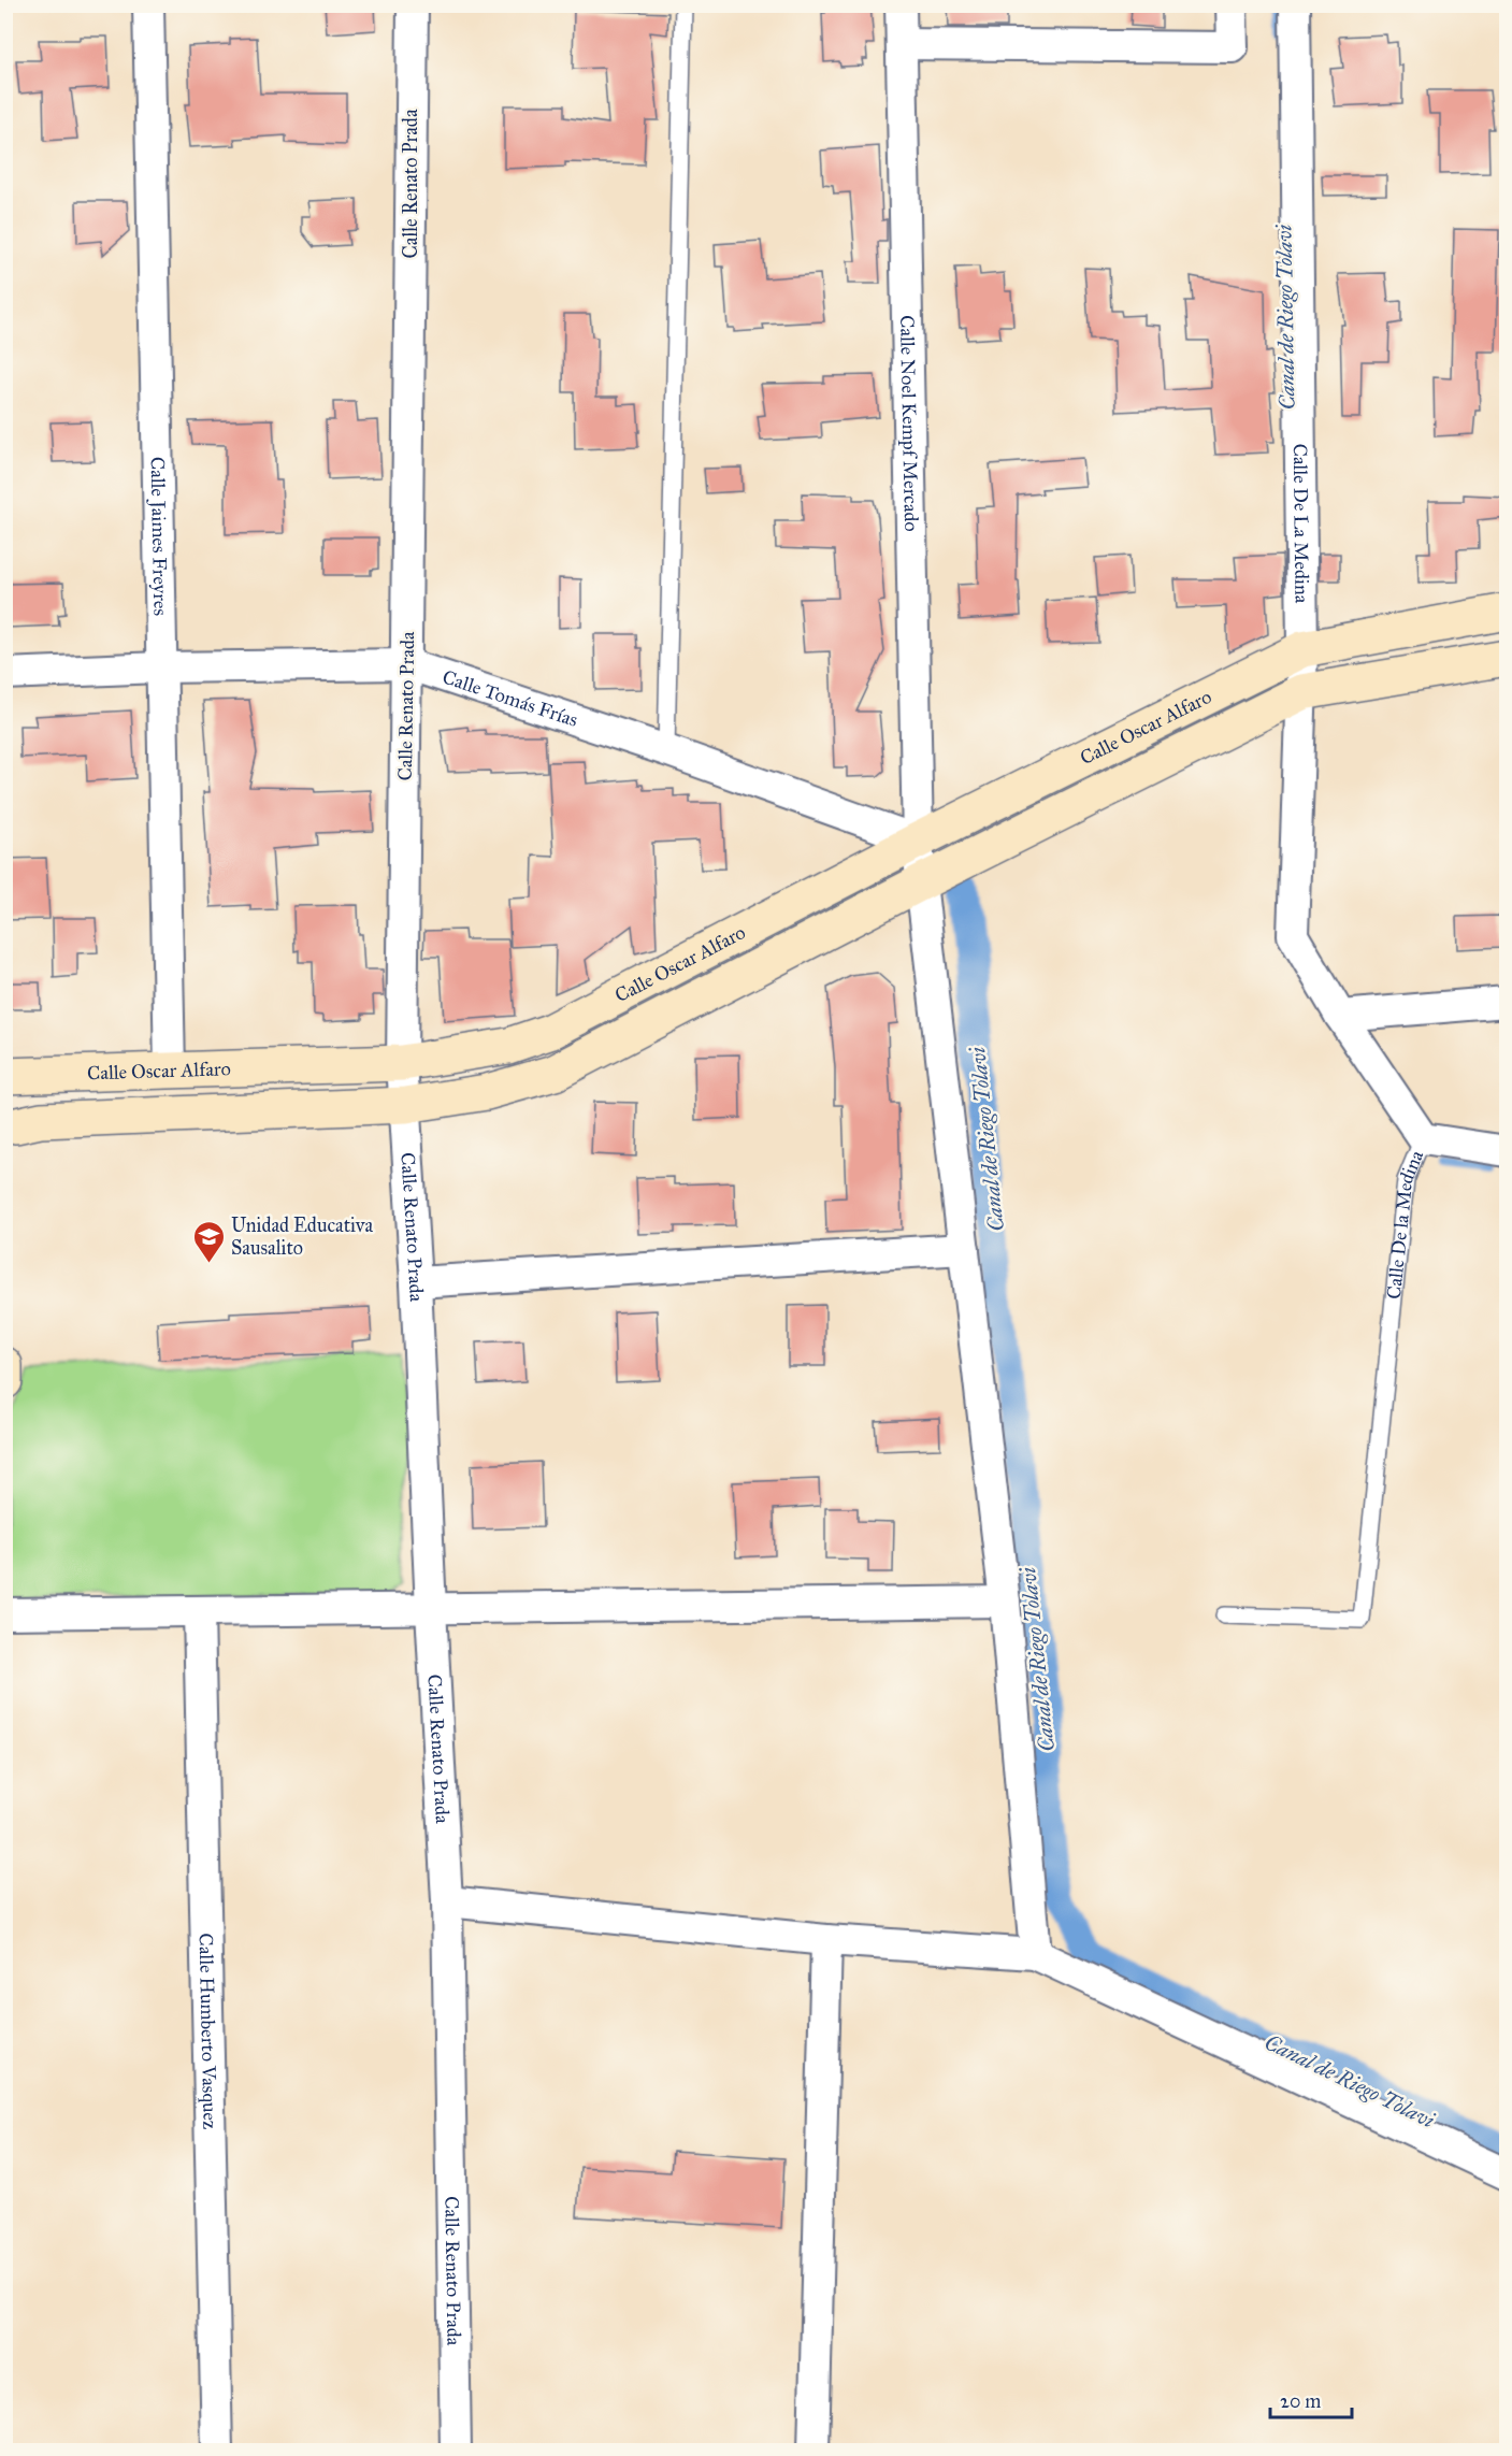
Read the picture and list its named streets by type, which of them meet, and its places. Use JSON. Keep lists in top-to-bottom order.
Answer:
{
  "streets": {
    "main road": ["Calle Oscar Alfaro"],
    "street": [
      "Calle Renato Prada",
      "Calle Noel Kempf Mercado",
      "Calle De La Medina",
      "Calle Jaimes Freyres",
      "Calle Tomás Frías",
      "Calle De la Medina",
      "Calle Humberto Vasquez"
    ]
  },
  "crossings": [
    ["Calle Renato Prada", "Calle Tomás Frías"],
    ["Calle Renato Prada", "Calle Oscar Alfaro"],
    ["Calle Noel Kempf Mercado", "Calle Tomás Frías"],
    ["Calle Noel Kempf Mercado", "Calle Oscar Alfaro"],
    ["Calle De La Medina", "Calle Oscar Alfaro"],
    ["Calle De La Medina", "Calle De la Medina"],
    ["Calle Jaimes Freyres", "Calle Tomás Frías"],
    ["Calle Jaimes Freyres", "Calle Oscar Alfaro"],
    ["Calle Tomás Frías", "Calle Oscar Alfaro"],
    ["Calle Oscar Alfaro", "Calle De la Medina"]
  ],
  "water": ["Canal de Riego Tolavi"],
  "places": {
    "school or university": ["Unidad Educativa Sausalito"]
  },
  "scale_bar": "20 m"
}
